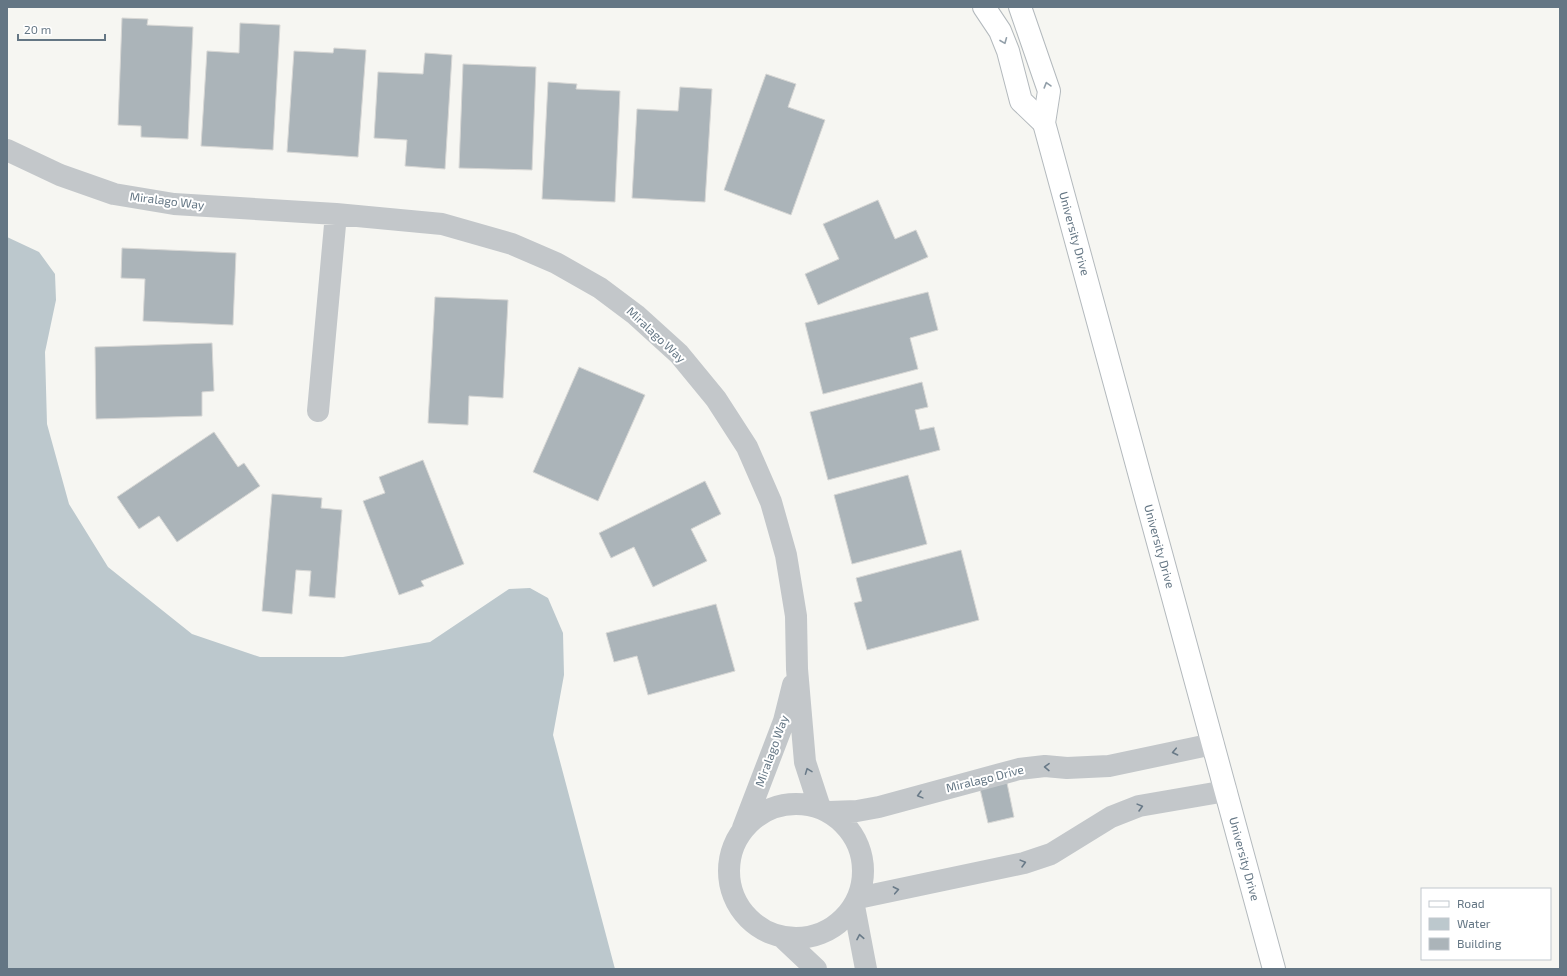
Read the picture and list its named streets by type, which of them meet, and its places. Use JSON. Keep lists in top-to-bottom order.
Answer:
{
  "streets": {
    "main road": ["University Drive"],
    "street": ["Miralago Way", "Miralago Drive"]
  },
  "crossings": [
    ["Miralago Way", "Miralago Drive"],
    ["University Drive", "Miralago Drive"]
  ],
  "legend": ["Road", "Water", "Building"],
  "scale_bar": "20 m"
}
